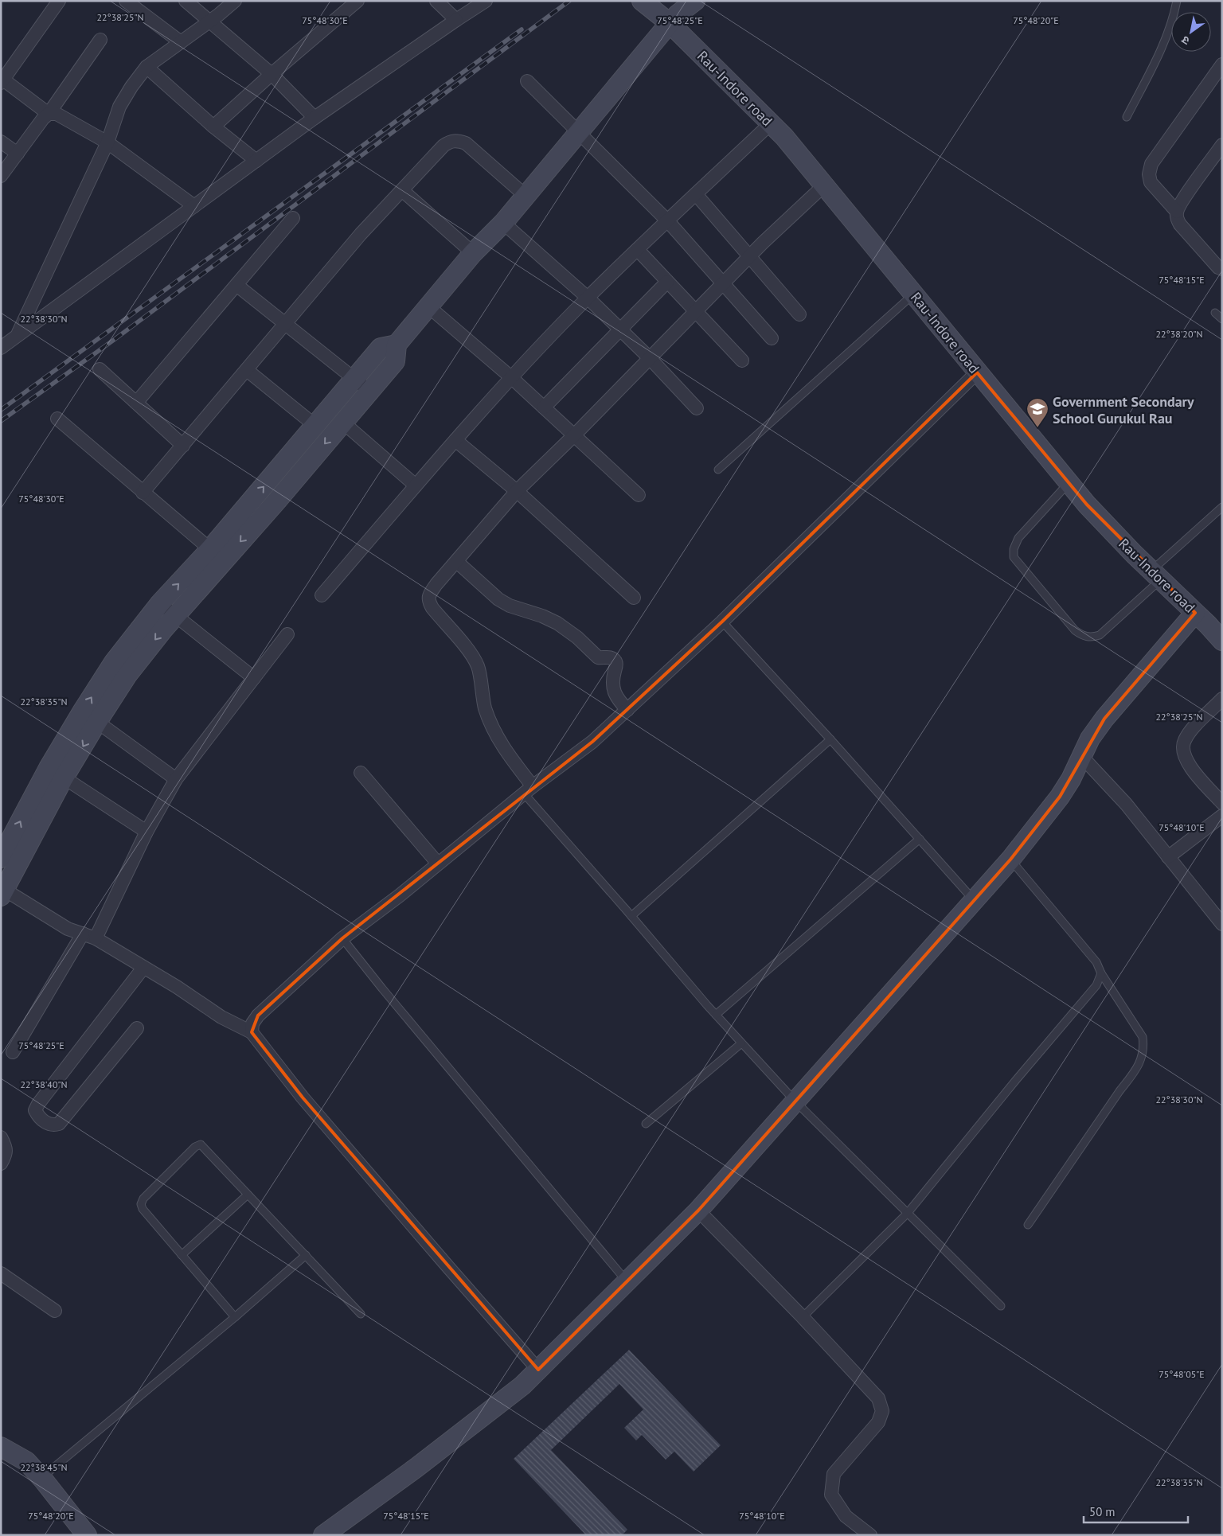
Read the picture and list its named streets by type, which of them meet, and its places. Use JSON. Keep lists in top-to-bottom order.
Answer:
{
  "streets": {
    "street": ["Rau-Indore road"]
  },
  "places": {
    "school or university": ["Government Secondary School Gurukul Rau"]
  },
  "scale_bar": "50 m",
  "north": "bottom left",
  "coordinates": [
    "22°38'25\"N",
    "75°48'25\"E",
    "75°48'30\"E",
    "75°48'20\"E",
    "75°48'15\"E",
    "22°38'30\"N",
    "22°38'20\"N",
    "22°38'35\"N",
    "75°48'10\"E",
    "22°38'40\"N",
    "75°48'05\"E",
    "22°38'45\"N"
  ]
}
